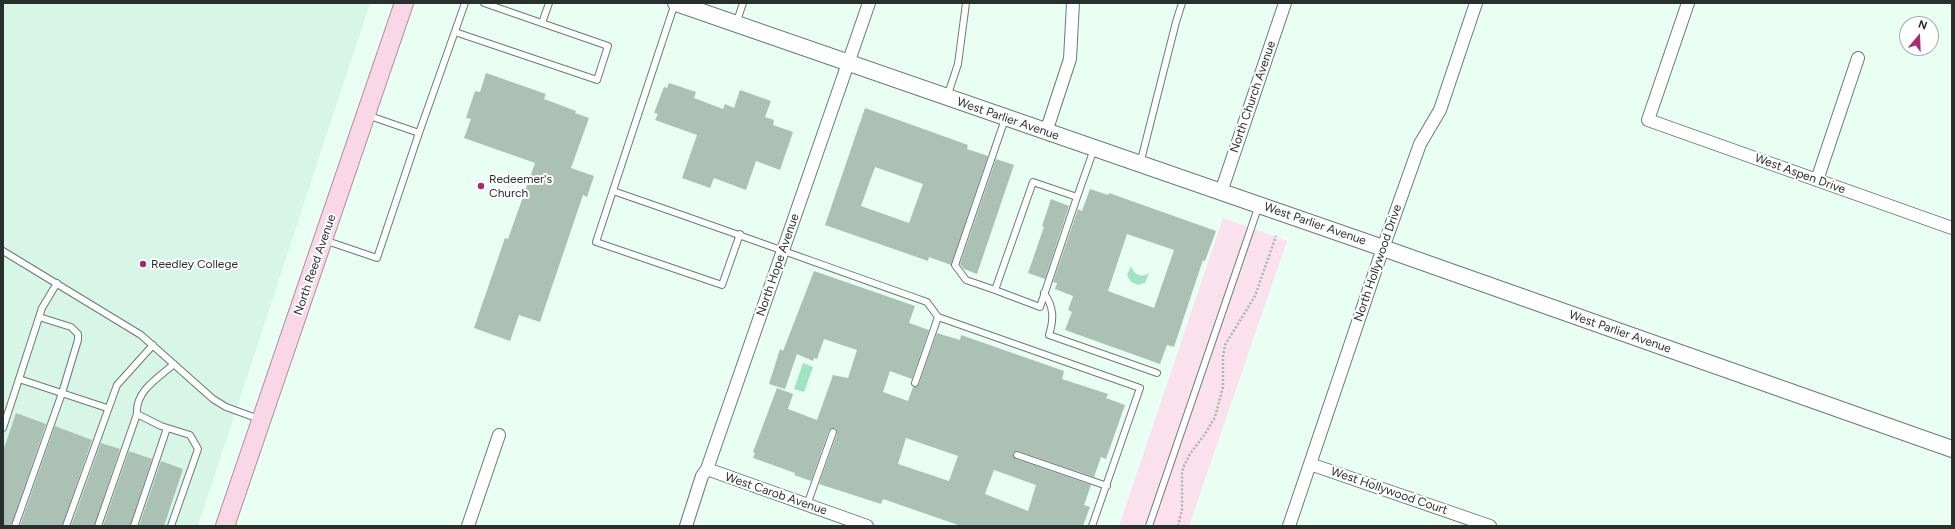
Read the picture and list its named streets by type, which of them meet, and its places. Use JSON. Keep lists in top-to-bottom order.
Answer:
{
  "streets": {
    "main road": ["North Reed Avenue"],
    "street": [
      "North Church Avenue",
      "West Parlier Avenue",
      "West Aspen Drive",
      "North Hollywood Drive",
      "North Hope Avenue",
      "West Hollywood Court",
      "West Carob Avenue"
    ]
  },
  "crossings": [
    ["North Church Avenue", "West Parlier Avenue"],
    ["West Parlier Avenue", "North Hollywood Drive"],
    ["West Parlier Avenue", "North Hope Avenue"],
    ["North Hollywood Drive", "West Hollywood Court"],
    ["North Hope Avenue", "West Carob Avenue"]
  ],
  "places": ["Redeemer's Church", "Reedley College"],
  "north": "top"
}
